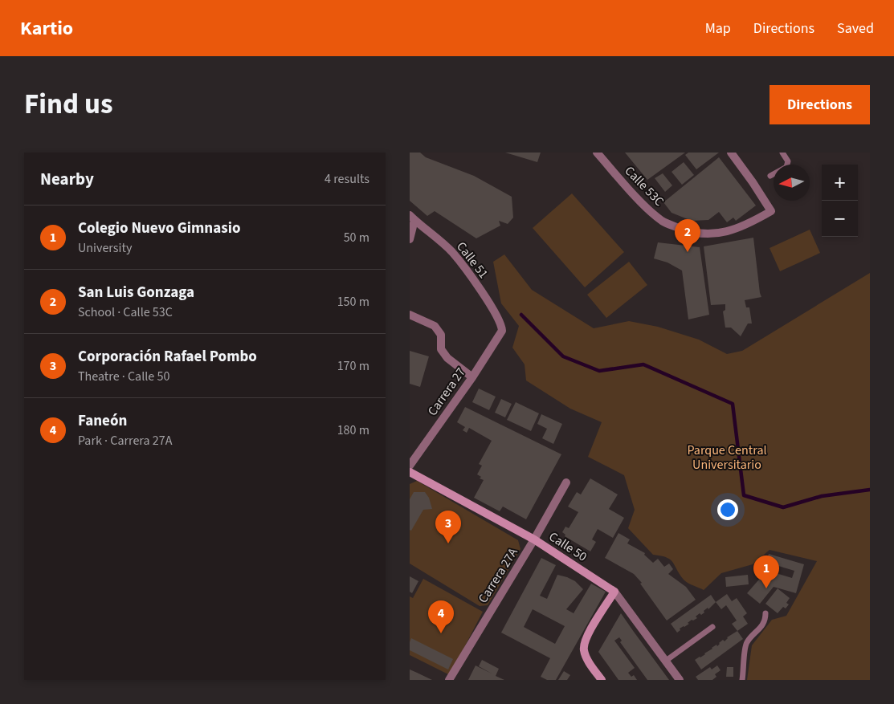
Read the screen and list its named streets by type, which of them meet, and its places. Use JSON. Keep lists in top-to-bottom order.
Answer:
{
  "streets": {
    "main road": ["Calle 50"],
    "street": [
      "Calle 53C",
      "Calle 51",
      "Carrera 27",
      "Carrera 27A"
    ]
  },
  "crossings": [
    ["Calle 51", "Carrera 27"],
    ["Calle 50", "Carrera 27A"]
  ],
  "parks": ["Parque Central Universitario"],
  "north": "left",
  "page": {
    "header": "Kartio",
    "nav": ["Map", "Directions", "Saved"],
    "title": "Find us",
    "buttons": "Directions",
    "heading": ["Nearby", "4 results"],
    "map_buttons": ["+", "−"],
    "list": [
      {
        "mark": "1",
        "name": "Colegio Nuevo Gimnasio",
        "note": "University",
        "value": "50 m"
      },
      {
        "mark": "2",
        "name": "San Luis Gonzaga",
        "note": "School · Calle 53C",
        "value": "150 m"
      },
      {
        "mark": "3",
        "name": "Corporación Rafael Pombo",
        "note": "Theatre · Calle 50",
        "value": "170 m"
      },
      {
        "mark": "4",
        "name": "Faneón",
        "note": "Park · Carrera 27A",
        "value": "180 m"
      }
    ],
    "pins": [
      "2",
      "3",
      "1",
      "4"
    ]
  }
}
